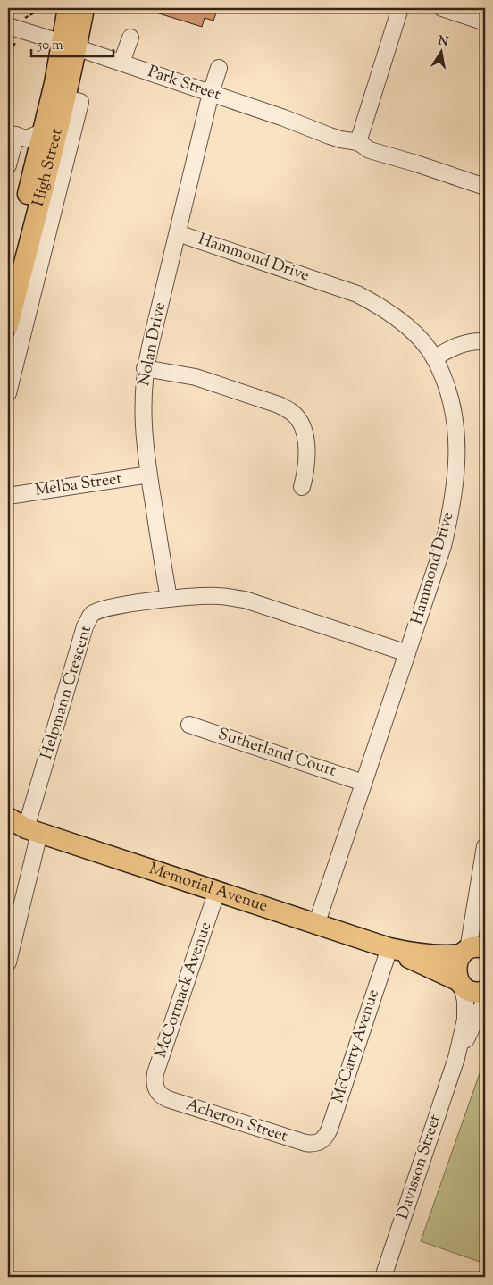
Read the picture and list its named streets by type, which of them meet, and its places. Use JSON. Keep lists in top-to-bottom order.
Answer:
{
  "streets": {
    "main road": ["High Street", "Memorial Avenue"],
    "street": [
      "Park Street",
      "Hammond Drive",
      "Nolan Drive",
      "Melba Street",
      "Helpmann Crescent",
      "Sutherland Court",
      "McCormack Avenue",
      "McCarty Avenue",
      "Acheron Street",
      "Davisson Street"
    ]
  },
  "crossings": [
    ["Park Street", "High Street"],
    ["Park Street", "Nolan Drive"],
    ["Hammond Drive", "Nolan Drive"],
    ["Hammond Drive", "Helpmann Crescent"],
    ["Hammond Drive", "Sutherland Court"],
    ["Hammond Drive", "Memorial Avenue"],
    ["Nolan Drive", "Melba Street"],
    ["Nolan Drive", "Helpmann Crescent"],
    ["Helpmann Crescent", "Memorial Avenue"],
    ["Memorial Avenue", "McCormack Avenue"],
    ["Memorial Avenue", "McCarty Avenue"],
    ["Memorial Avenue", "Davisson Street"],
    ["McCormack Avenue", "Acheron Street"],
    ["McCarty Avenue", "Acheron Street"]
  ],
  "scale_bar": "50 m",
  "north": "top"
}
